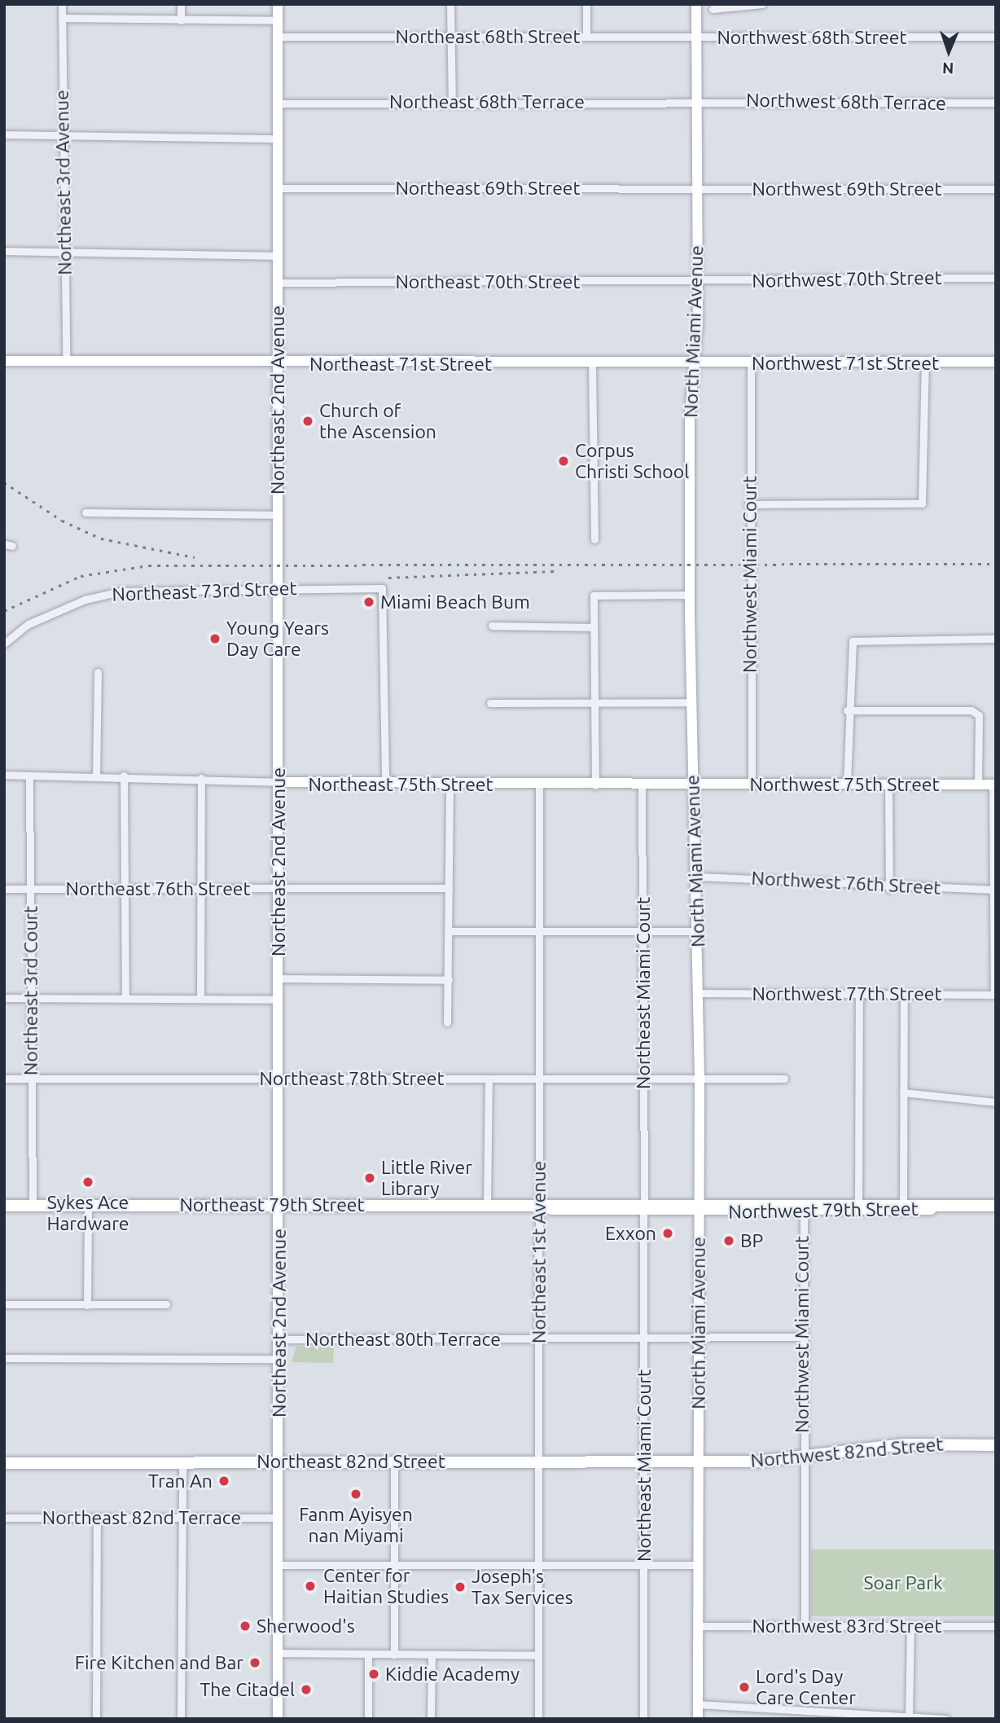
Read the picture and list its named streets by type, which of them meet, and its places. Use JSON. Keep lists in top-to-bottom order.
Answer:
{
  "streets": {
    "main road": [
      "North Miami Avenue",
      "Northwest 71st Street",
      "Northeast 71st Street",
      "Northeast 2nd Avenue",
      "Northeast 75th Street",
      "Northwest 75th Street",
      "Northeast 79th Street",
      "Northwest 79th Street",
      "Northwest 82nd Street",
      "Northeast 82nd Street"
    ],
    "street": [
      "Northeast 68th Street",
      "Northwest 68th Street",
      "Northeast 68th Terrace",
      "Northwest 68th Terrace",
      "Northeast 3rd Avenue",
      "Northeast 69th Street",
      "Northwest 69th Street",
      "Northwest 70th Street",
      "Northeast 70th Street",
      "Northwest Miami Court",
      "Northeast 73rd Street",
      "Northwest 76th Street",
      "Northeast 76th Street",
      "Northeast 3rd Court",
      "Northeast Miami Court",
      "Northwest 77th Street",
      "Northeast 78th Street",
      "Northeast 1st Avenue",
      "Northeast 80th Terrace",
      "Northeast 82nd Terrace",
      "Northwest 83rd Street"
    ]
  },
  "crossings": [
    ["Northeast 68th Street", "Northwest 68th Street"],
    ["Northeast 68th Street", "North Miami Avenue"],
    ["Northeast 68th Street", "Northeast 2nd Avenue"],
    ["Northwest 68th Street", "North Miami Avenue"],
    ["Northeast 68th Terrace", "Northwest 68th Terrace"],
    ["Northeast 68th Terrace", "North Miami Avenue"],
    ["Northeast 68th Terrace", "Northeast 2nd Avenue"],
    ["Northwest 68th Terrace", "North Miami Avenue"],
    ["Northeast 3rd Avenue", "Northeast 71st Street"],
    ["Northeast 69th Street", "Northwest 69th Street"],
    ["Northeast 69th Street", "North Miami Avenue"],
    ["Northeast 69th Street", "Northeast 2nd Avenue"],
    ["Northwest 69th Street", "North Miami Avenue"],
    ["Northwest 70th Street", "Northeast 70th Street"],
    ["Northwest 70th Street", "North Miami Avenue"],
    ["Northeast 70th Street", "North Miami Avenue"],
    ["Northeast 70th Street", "Northeast 2nd Avenue"],
    ["North Miami Avenue", "Northwest 71st Street"],
    ["North Miami Avenue", "Northeast 71st Street"],
    ["North Miami Avenue", "Northeast 75th Street"],
    ["North Miami Avenue", "Northwest 75th Street"],
    ["North Miami Avenue", "Northwest 76th Street"],
    ["North Miami Avenue", "Northwest 77th Street"],
    ["North Miami Avenue", "Northeast 78th Street"],
    ["North Miami Avenue", "Northeast 79th Street"],
    ["North Miami Avenue", "Northwest 79th Street"],
    ["North Miami Avenue", "Northeast 80th Terrace"],
    ["North Miami Avenue", "Northwest 82nd Street"],
    ["North Miami Avenue", "Northeast 82nd Street"],
    ["North Miami Avenue", "Northwest 83rd Street"],
    ["Northwest 71st Street", "Northeast 71st Street"],
    ["Northwest 71st Street", "Northwest Miami Court"],
    ["Northeast 71st Street", "Northeast 2nd Avenue"],
    ["Northeast 2nd Avenue", "Northeast 73rd Street"],
    ["Northeast 2nd Avenue", "Northeast 75th Street"],
    ["Northeast 2nd Avenue", "Northeast 76th Street"],
    ["Northeast 2nd Avenue", "Northeast 78th Street"],
    ["Northeast 2nd Avenue", "Northeast 79th Street"],
    ["Northeast 2nd Avenue", "Northeast 80th Terrace"],
    ["Northeast 2nd Avenue", "Northeast 82nd Street"],
    ["Northeast 2nd Avenue", "Northeast 82nd Terrace"],
    ["Northwest Miami Court", "Northwest 75th Street"],
    ["Northwest Miami Court", "Northwest 79th Street"],
    ["Northwest Miami Court", "Northeast 80th Terrace"],
    ["Northwest Miami Court", "Northwest 82nd Street"],
    ["Northwest Miami Court", "Northwest 83rd Street"],
    ["Northeast 73rd Street", "Northeast 75th Street"],
    ["Northeast 75th Street", "Northwest 75th Street"],
    ["Northeast 75th Street", "Northeast 3rd Court"],
    ["Northeast 75th Street", "Northeast Miami Court"],
    ["Northeast 75th Street", "Northeast 1st Avenue"],
    ["Northeast 76th Street", "Northeast 3rd Court"],
    ["Northeast 3rd Court", "Northeast 78th Street"],
    ["Northeast 3rd Court", "Northeast 79th Street"],
    ["Northeast Miami Court", "Northeast 78th Street"],
    ["Northeast Miami Court", "Northeast 79th Street"],
    ["Northeast Miami Court", "Northeast 80th Terrace"],
    ["Northeast Miami Court", "Northeast 82nd Street"],
    ["Northeast 78th Street", "Northeast 1st Avenue"],
    ["Northeast 79th Street", "Northwest 79th Street"],
    ["Northeast 79th Street", "Northeast 1st Avenue"],
    ["Northeast 1st Avenue", "Northeast 80th Terrace"],
    ["Northeast 1st Avenue", "Northeast 82nd Street"],
    ["Northwest 82nd Street", "Northeast 82nd Street"]
  ],
  "parks": ["Soar Park"],
  "places": [
    "Church of the Ascension",
    "Corpus Christi School",
    "Miami Beach Bum",
    "Young Years Day Care",
    "Little River Library",
    "Sykes Ace Hardware",
    "Exxon",
    "BP",
    "Tran An",
    "Fanm Ayisyen nan Miyami",
    "Center for Haitian Studies",
    "Joseph's Tax Services",
    "Sherwood's",
    "Fire Kitchen and Bar",
    "Kiddie Academy",
    "Lord's Day Care Center",
    "The Citadel"
  ],
  "north": "bottom"
}
